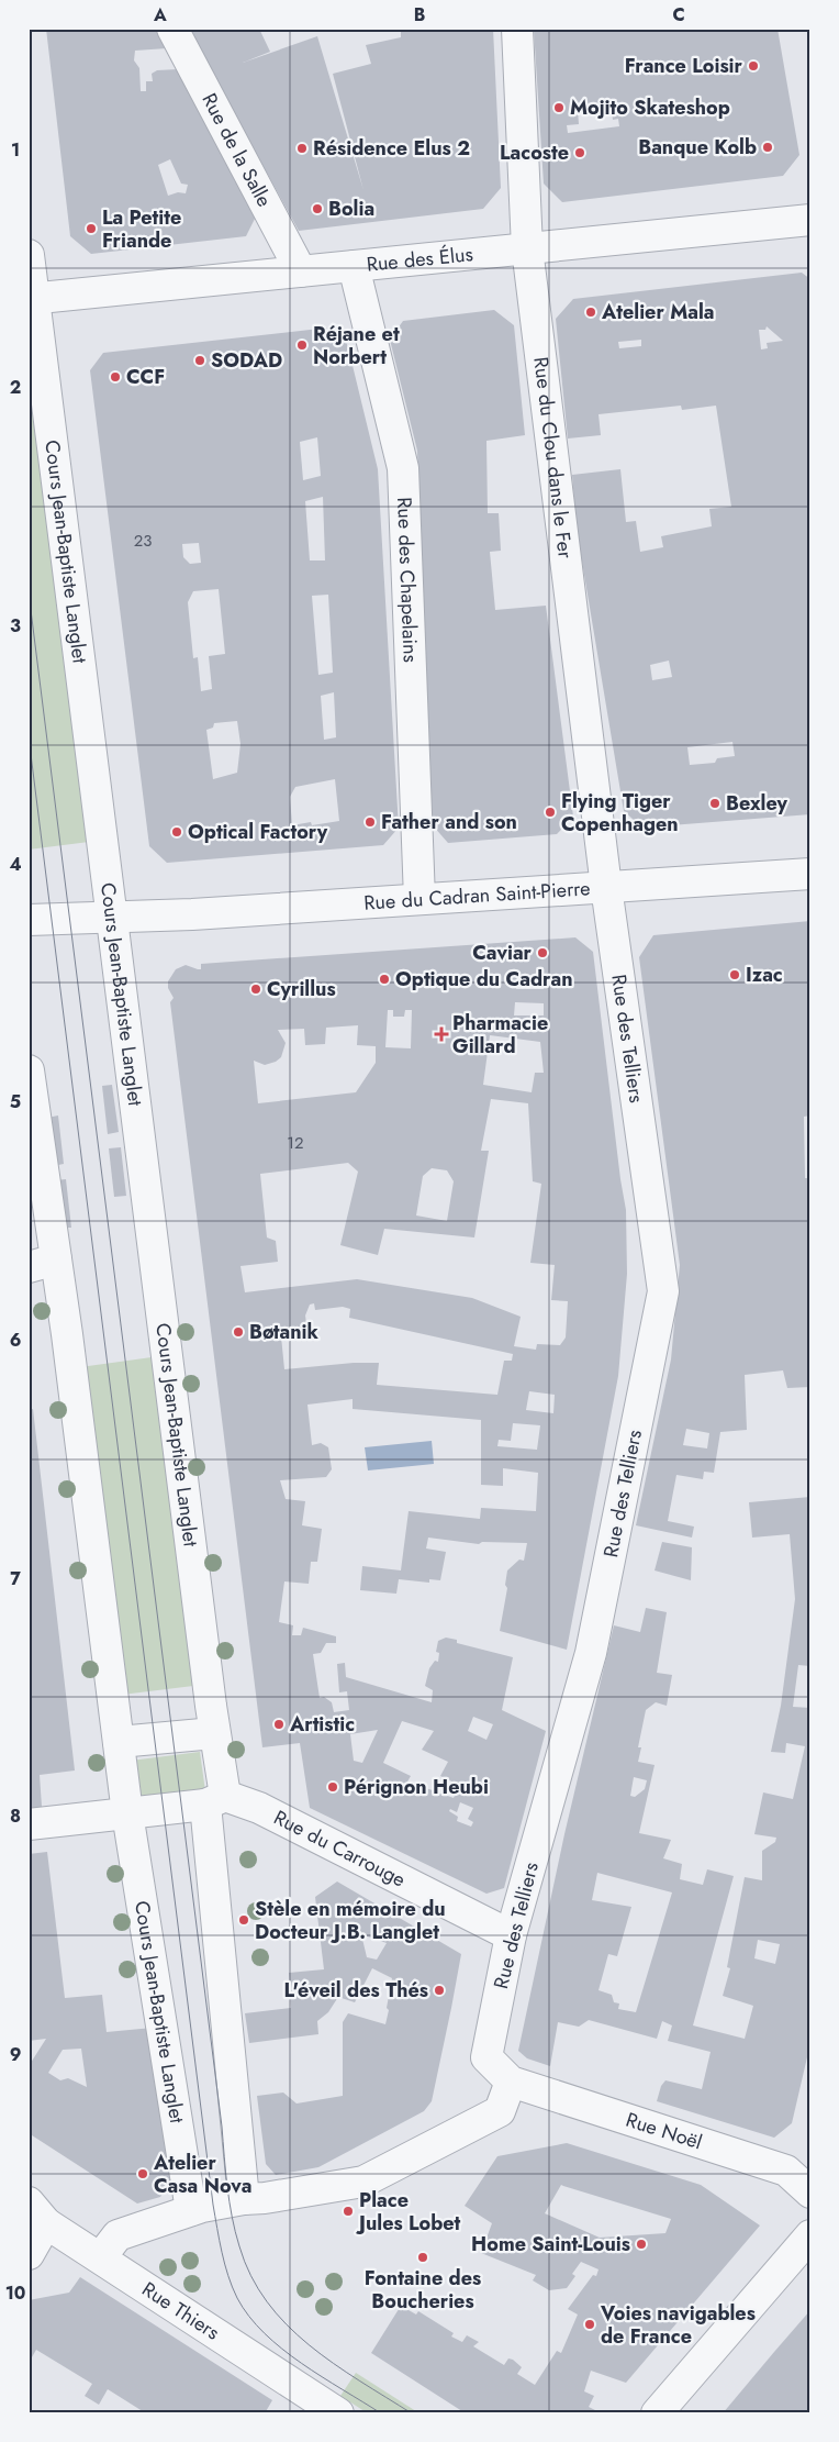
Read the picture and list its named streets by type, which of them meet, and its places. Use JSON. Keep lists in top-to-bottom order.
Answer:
{
  "streets": {
    "street": [
      "Rue de la Salle",
      "Rue des Élus",
      "Rue du Clou dans le Fer",
      "Cours Jean-Baptiste Langlet",
      "Rue des Chapelains",
      "Rue du Cadran Saint-Pierre",
      "Rue des Telliers",
      "Rue du Carrouge",
      "Rue Noël",
      "Rue Thiers"
    ]
  },
  "crossings": [
    ["Rue de la Salle", "Rue des Élus"],
    ["Rue des Élus", "Rue du Clou dans le Fer"],
    ["Rue des Élus", "Cours Jean-Baptiste Langlet"],
    ["Rue des Élus", "Rue des Chapelains"],
    ["Rue du Clou dans le Fer", "Rue du Cadran Saint-Pierre"],
    ["Rue du Clou dans le Fer", "Rue des Telliers"],
    ["Cours Jean-Baptiste Langlet", "Rue du Cadran Saint-Pierre"],
    ["Cours Jean-Baptiste Langlet", "Rue du Carrouge"],
    ["Rue des Chapelains", "Rue du Cadran Saint-Pierre"],
    ["Rue du Cadran Saint-Pierre", "Rue des Telliers"],
    ["Rue des Telliers", "Rue du Carrouge"],
    ["Rue des Telliers", "Rue Noël"]
  ],
  "places": {
    "other": [
      "France Loisir",
      "Mojito Skateshop",
      "Banque Kolb",
      "Résidence Elus 2",
      "Lacoste",
      "Bolia",
      "La Petite Friande",
      "Atelier Mala",
      "Réjane et Norbert",
      "SODAD",
      "CCF",
      "Bexley",
      "Flying Tiger Copenhagen",
      "Father and son",
      "Optical Factory",
      "Caviar",
      "Izac",
      "Optique du Cadran",
      "Cyrillus",
      "Bøtanik",
      "Artistic",
      "Pérignon Heubi",
      "Stèle en mémoire du Docteur J.B. Langlet",
      "L'éveil des Thés",
      "Atelier Casa Nova",
      "Place Jules Lobet",
      "Home Saint-Louis",
      "Fontaine des Boucheries",
      "Voies navigables de France"
    ],
    "health": ["Pharmacie Gillard"]
  },
  "house_numbers": ["23", "12"],
  "grid": {
    "columns": ["A", "B", "C"],
    "rows": [
      "1",
      "2",
      "3",
      "4",
      "5",
      "6",
      "7",
      "8",
      "9",
      "10"
    ]
  }
}
